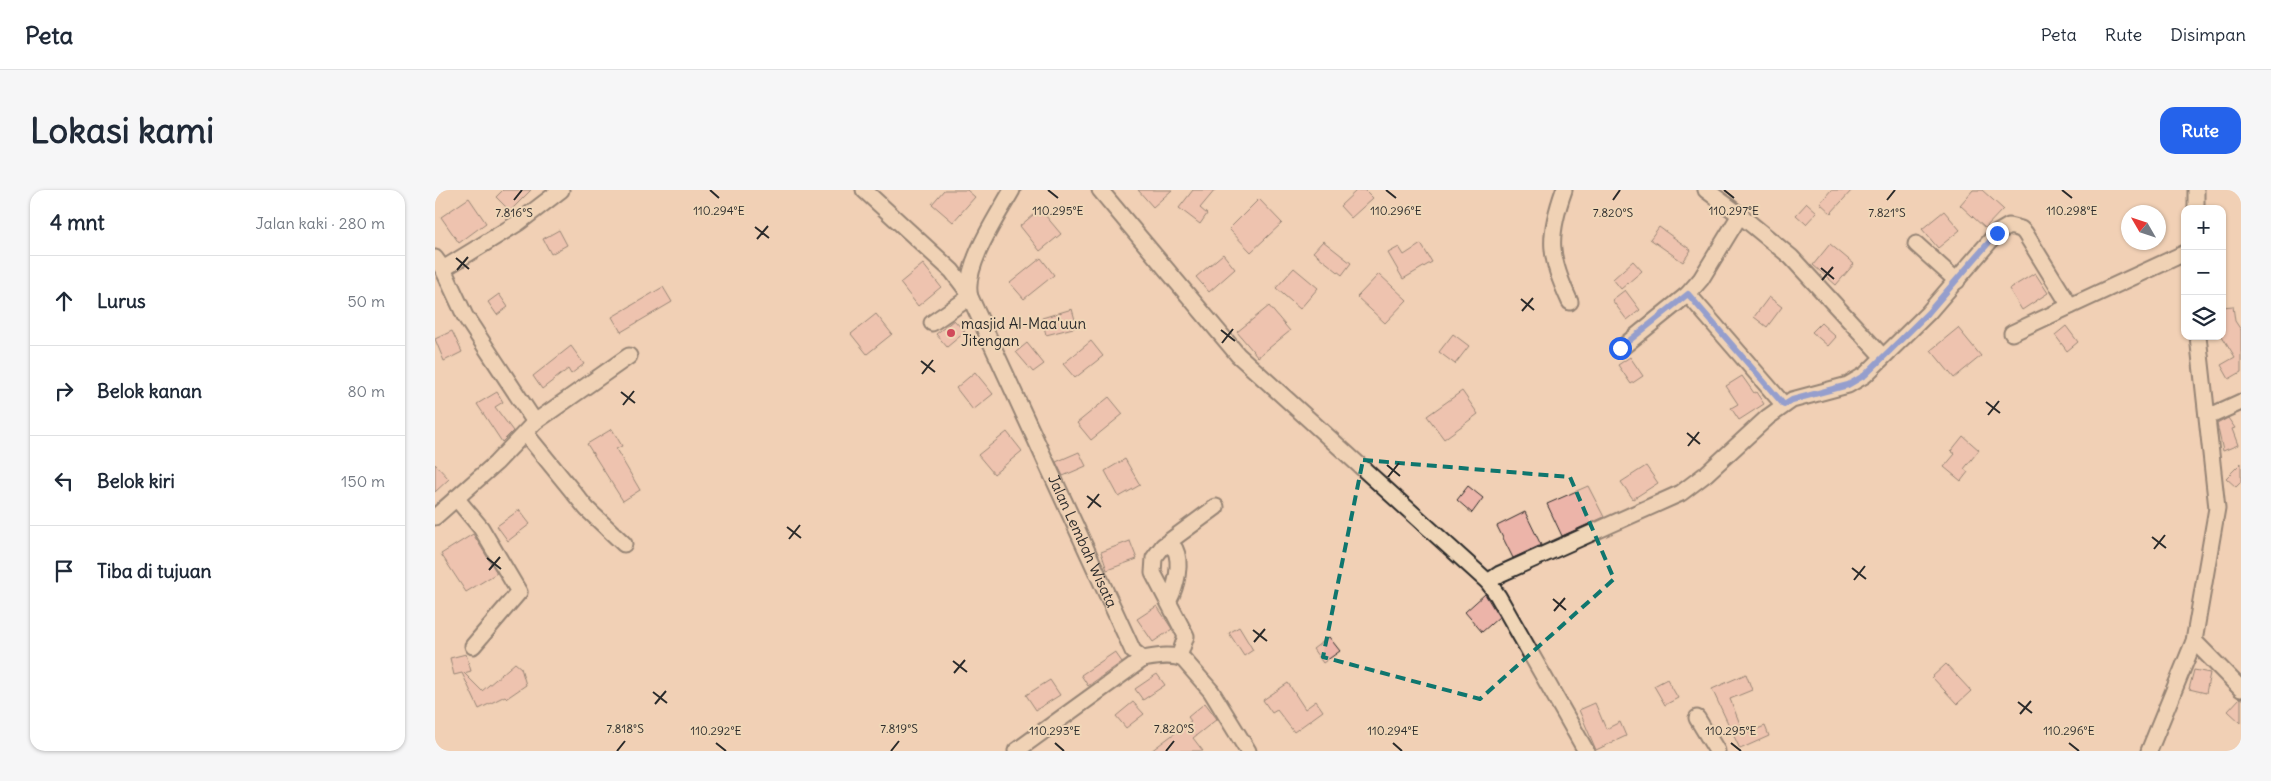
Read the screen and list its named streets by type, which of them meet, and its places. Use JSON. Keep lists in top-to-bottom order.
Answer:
{
  "streets": {
    "street": ["Jalan Lembah Wisata"]
  },
  "places": ["masjid Al-Maa'uun Jitengan"],
  "north": "top left",
  "page": {
    "header": "Peta",
    "nav": ["Peta", "Rute", "Disimpan"],
    "buttons": "Rute",
    "title": "Lokasi kami",
    "heading": ["4 mnt", "Jalan kaki · 280 m"],
    "map_buttons": ["+", "−"],
    "list": [
      ["Lurus", "50 m"],
      ["Belok kanan", "80 m"],
      ["Belok kiri", "150 m"],
      "Tiba di tujuan"
    ]
  },
  "coordinates": [
    "110.297°E",
    "110.294°E",
    "110.295°E",
    "110.296°E",
    "110.298°E",
    "7.816°S",
    "7.820°S",
    "7.821°S",
    "7.818°S",
    "7.819°S",
    "110.292°E",
    "110.293°E"
  ]
}
